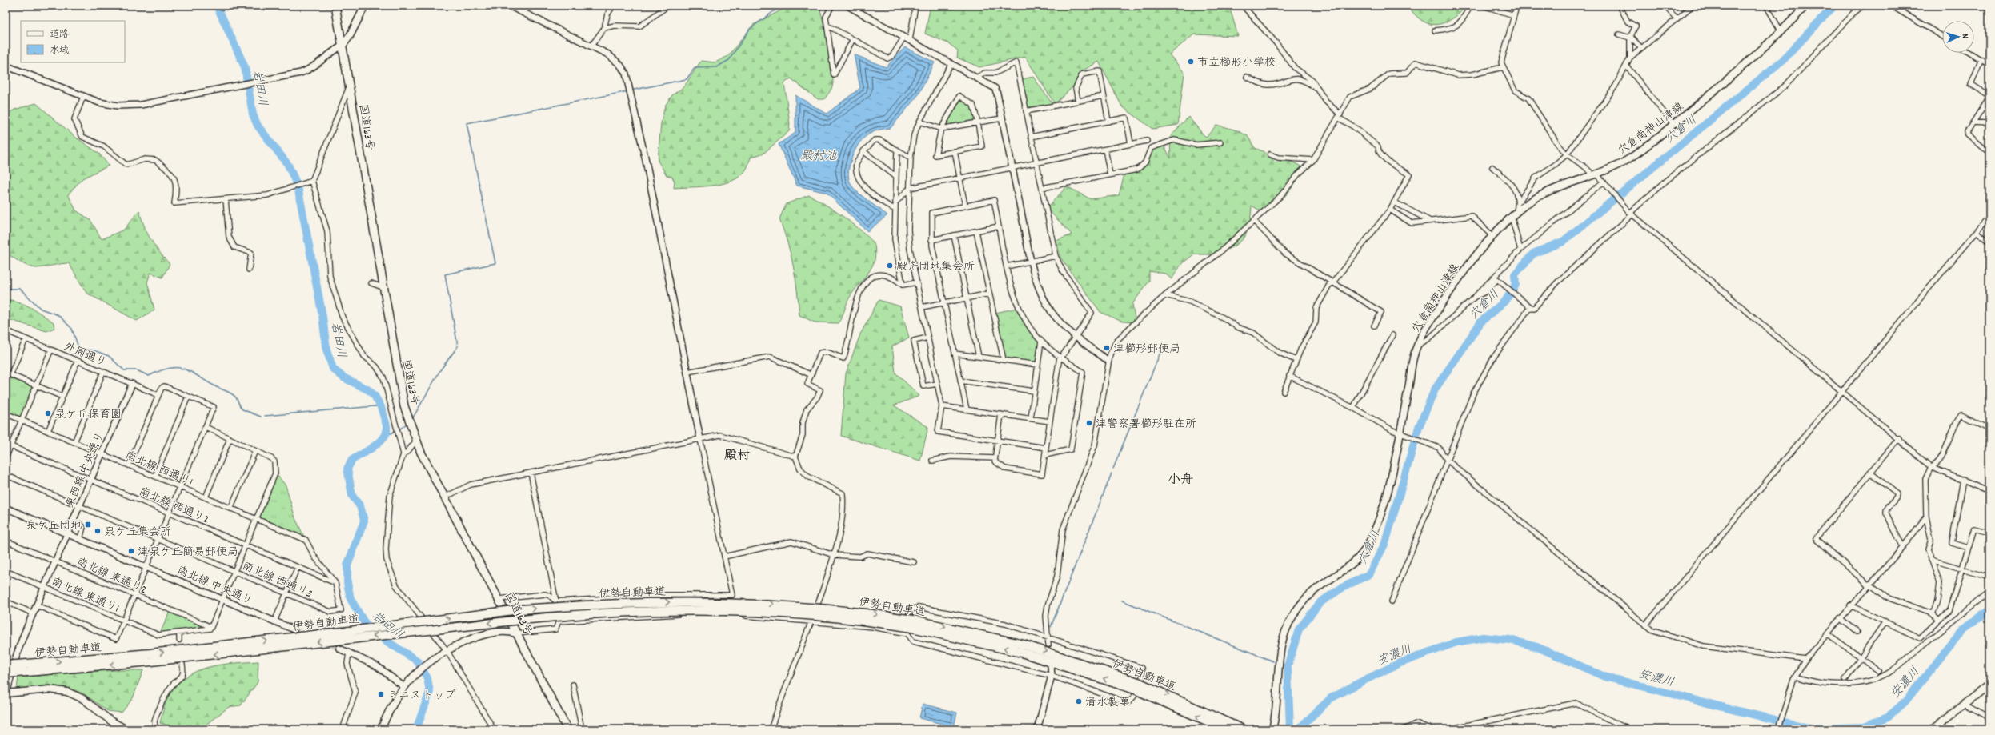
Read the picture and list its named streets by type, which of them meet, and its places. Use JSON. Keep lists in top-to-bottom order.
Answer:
{
  "streets": {
    "highway": ["国道163号", "伊勢自動車道"],
    "main road": ["穴倉南神山津線"],
    "street": [
      "外周通り",
      "南北線 西通り1",
      "東西線 中央通り",
      "南北線 西通り2",
      "南北線 東通り2",
      "南北線 西通り3",
      "南北線 中央通り",
      "南北線 東通り1"
    ]
  },
  "crossings": [
    ["外周通り", "東西線 中央通り"],
    ["南北線 西通り1", "東西線 中央通り"],
    ["南北線 西通り1", "南北線 西通り2"],
    ["南北線 西通り1", "南北線 西通り3"],
    ["東西線 中央通り", "南北線 西通り2"],
    ["東西線 中央通り", "南北線 東通り2"],
    ["東西線 中央通り", "南北線 西通り3"],
    ["東西線 中央通り", "南北線 中央通り"],
    ["東西線 中央通り", "南北線 東通り1"],
    ["南北線 西通り2", "南北線 西通り3"]
  ],
  "districts": ["殿村", "小舟"],
  "water": [
    "岩田川",
    "穴倉川",
    "殿村池",
    "安濃川"
  ],
  "places": {
    "other": [
      "市立櫛形小学校",
      "殿舟団地集会所",
      "津櫛形郵便局",
      "泉ケ丘保育園",
      "津警察署櫛形駐在所",
      "泉ケ丘集会所",
      "津泉ケ丘簡易郵便局",
      "ミニストップ",
      "清水製菓"
    ],
    "transit": ["泉ケ丘団地"]
  },
  "legend": ["道路", "水域"],
  "north": "right"
}
